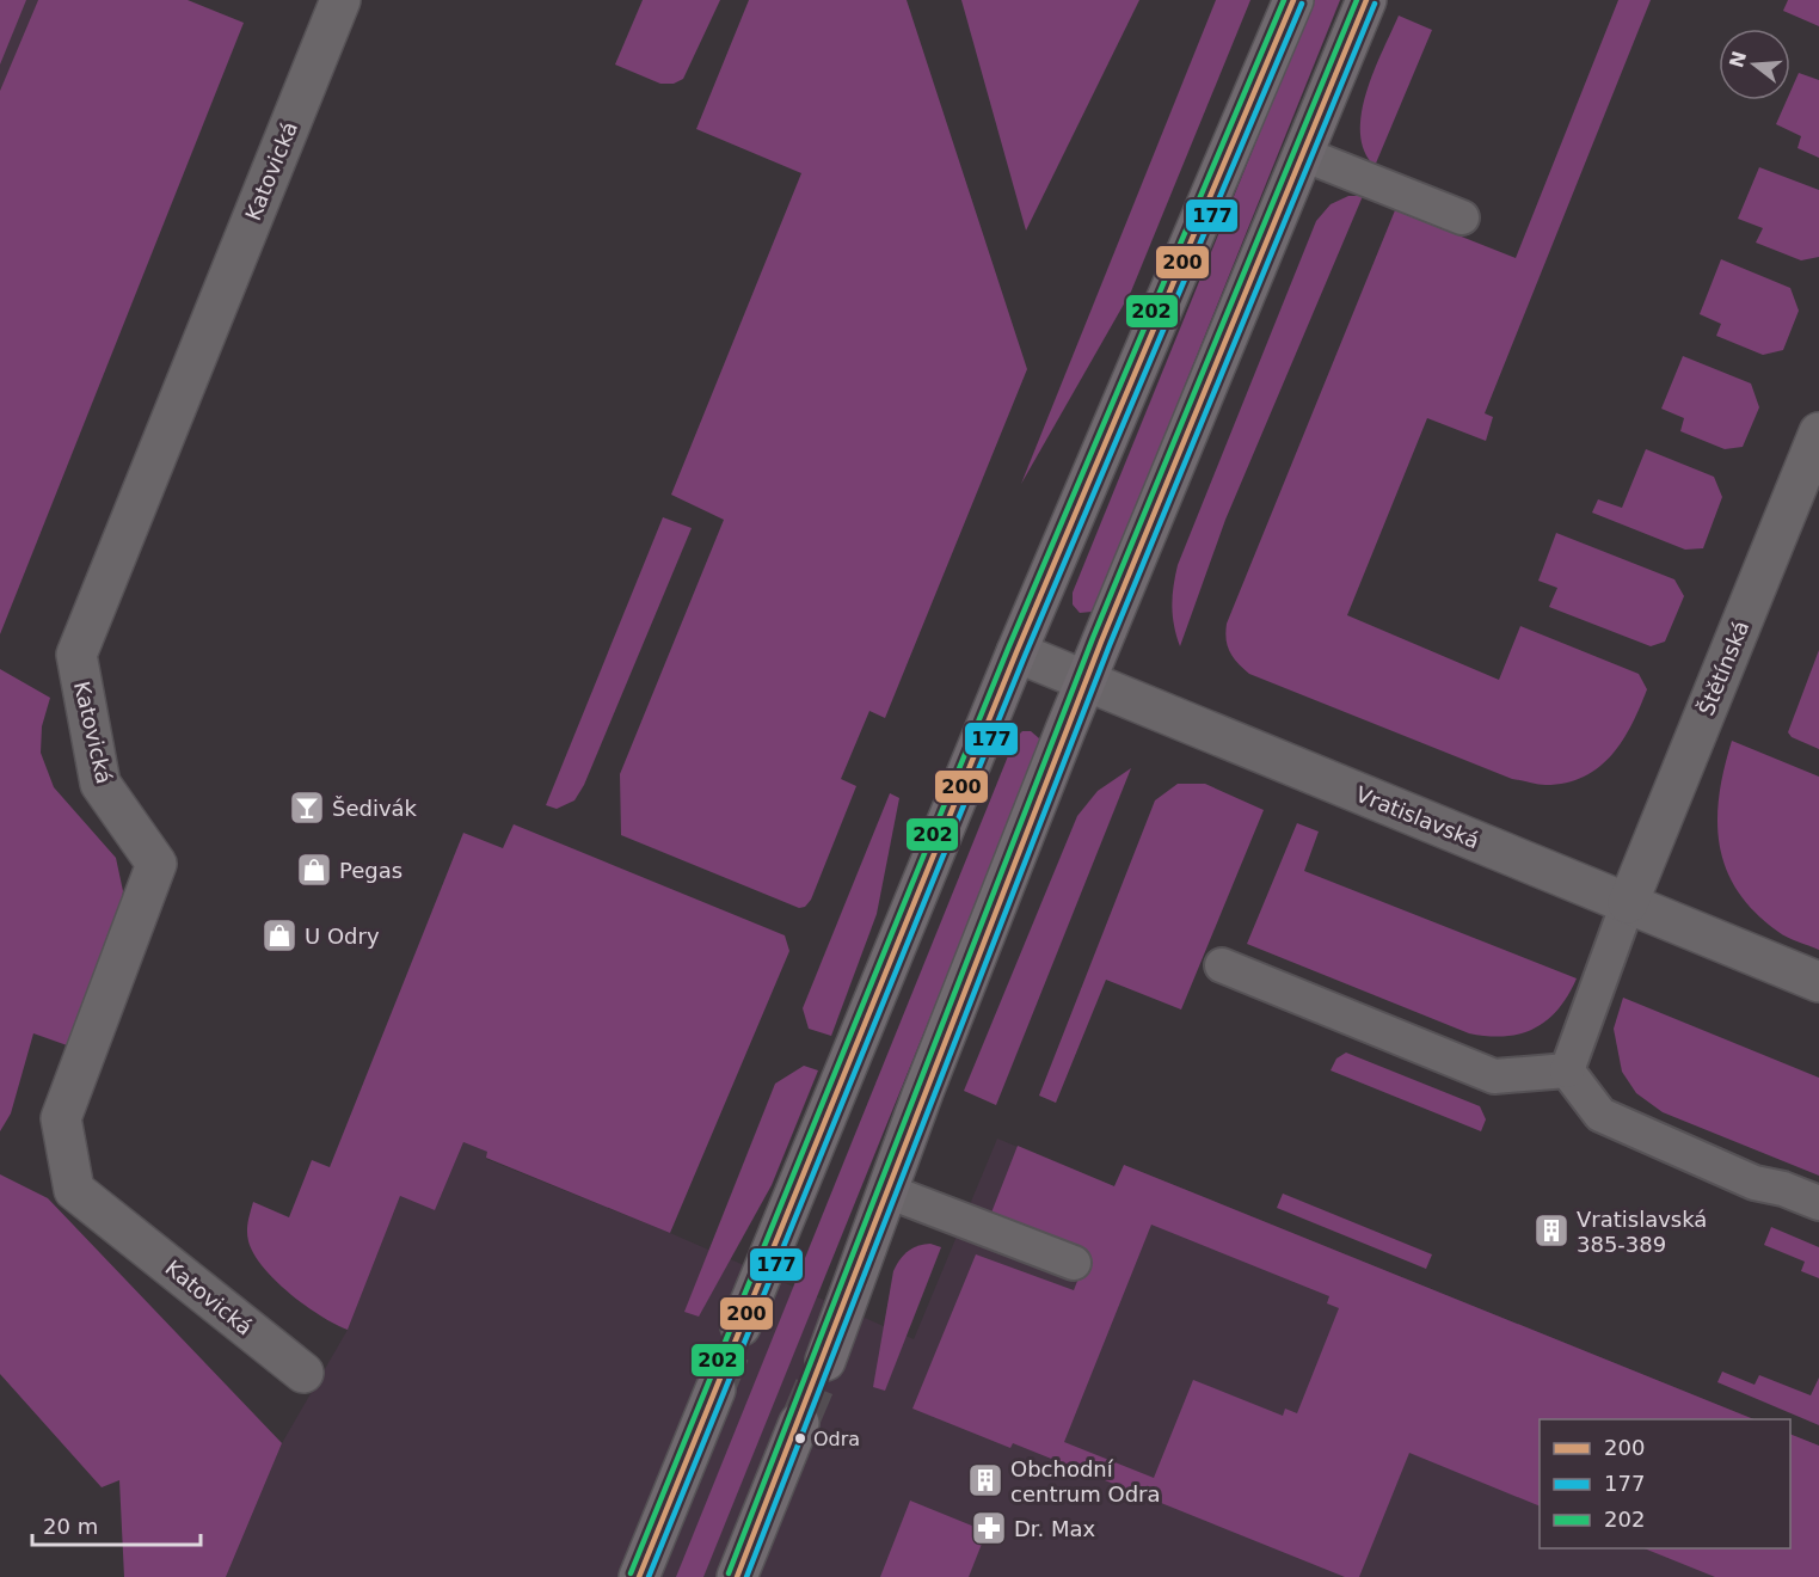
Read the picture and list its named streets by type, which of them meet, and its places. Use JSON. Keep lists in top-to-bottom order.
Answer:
{
  "streets": {
    "street": ["Katovická", "Štětínská", "Vratislavská"]
  },
  "crossings": [
    ["Štětínská", "Vratislavská"]
  ],
  "places": {
    "bar": ["Šedivák"],
    "shop": ["Pegas", "U Odry"],
    "building": ["Vratislavská 385-389", "Obchodní centrum Odra"],
    "other": ["Odra"],
    "pharmacy": ["Dr. Max"]
  },
  "lines": ["transit line 200", "transit line 202", "transit line 177"],
  "legend": ["200", "177", "202"],
  "scale_bar": "20 m",
  "north": "left"
}
